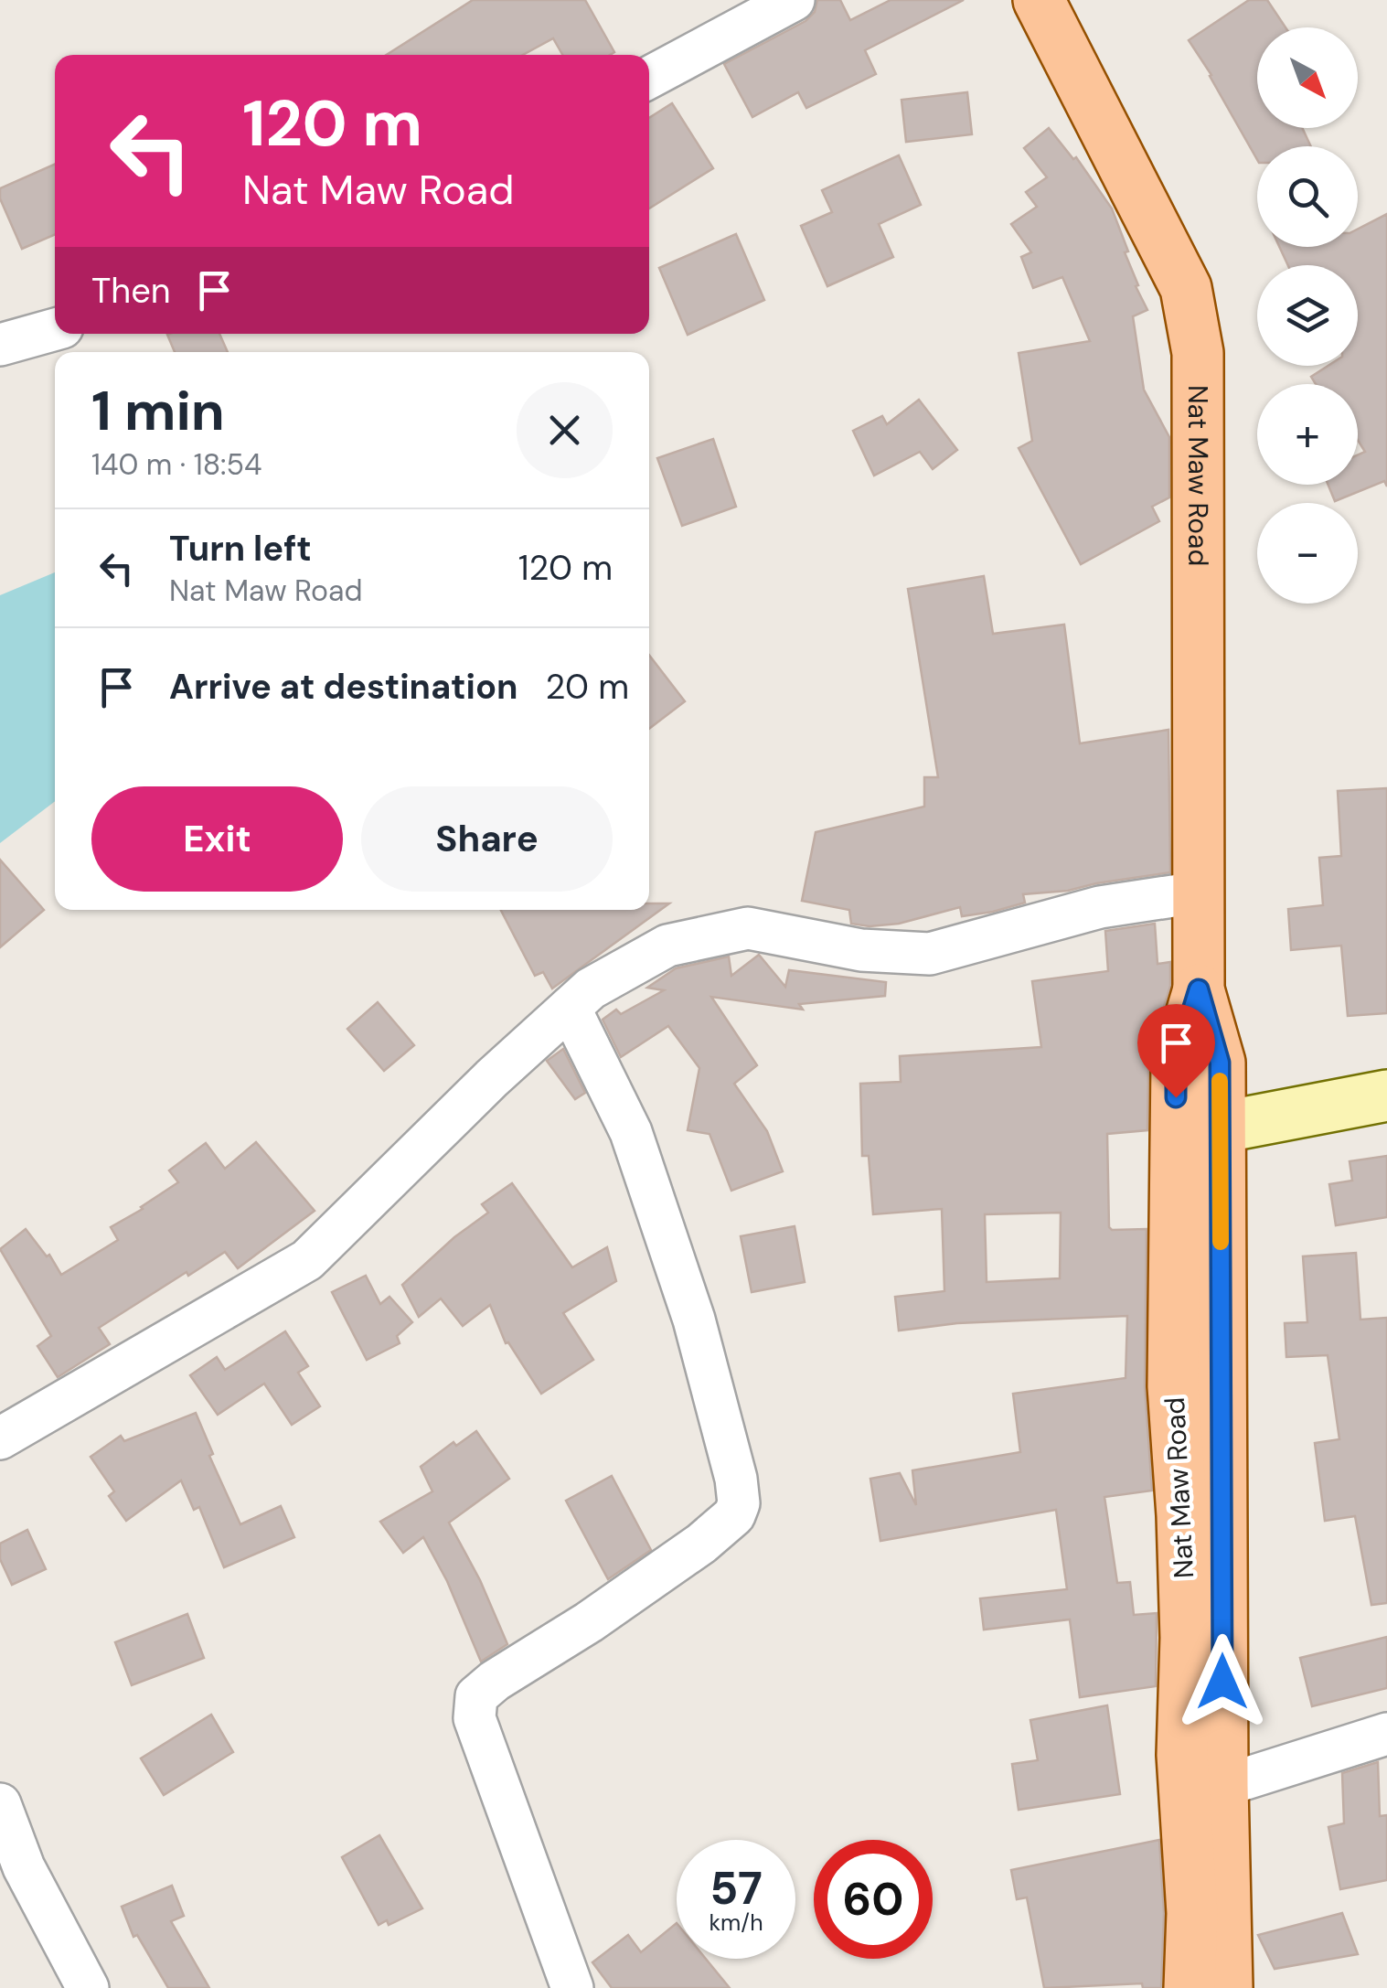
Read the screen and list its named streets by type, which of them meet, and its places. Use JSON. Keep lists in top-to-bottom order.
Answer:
{
  "streets": {
    "main road": ["Nat Maw Road"]
  },
  "north": "bottom right",
  "page": {
    "map_buttons": ["+", "−"],
    "turn": ["120 m", "Nat Maw Road"],
    "then": "Then",
    "heading": ["1 min", "140 m · 18:54"],
    "list": [
      {
        "name": "Turn left",
        "note": "Nat Maw Road",
        "value": "120 m"
      },
      {
        "name": "Arrive at destination",
        "value": "20 m"
      }
    ],
    "buttons": ["Exit", "Share"],
    "speed": "57 km/h",
    "limit": "60"
  }
}
